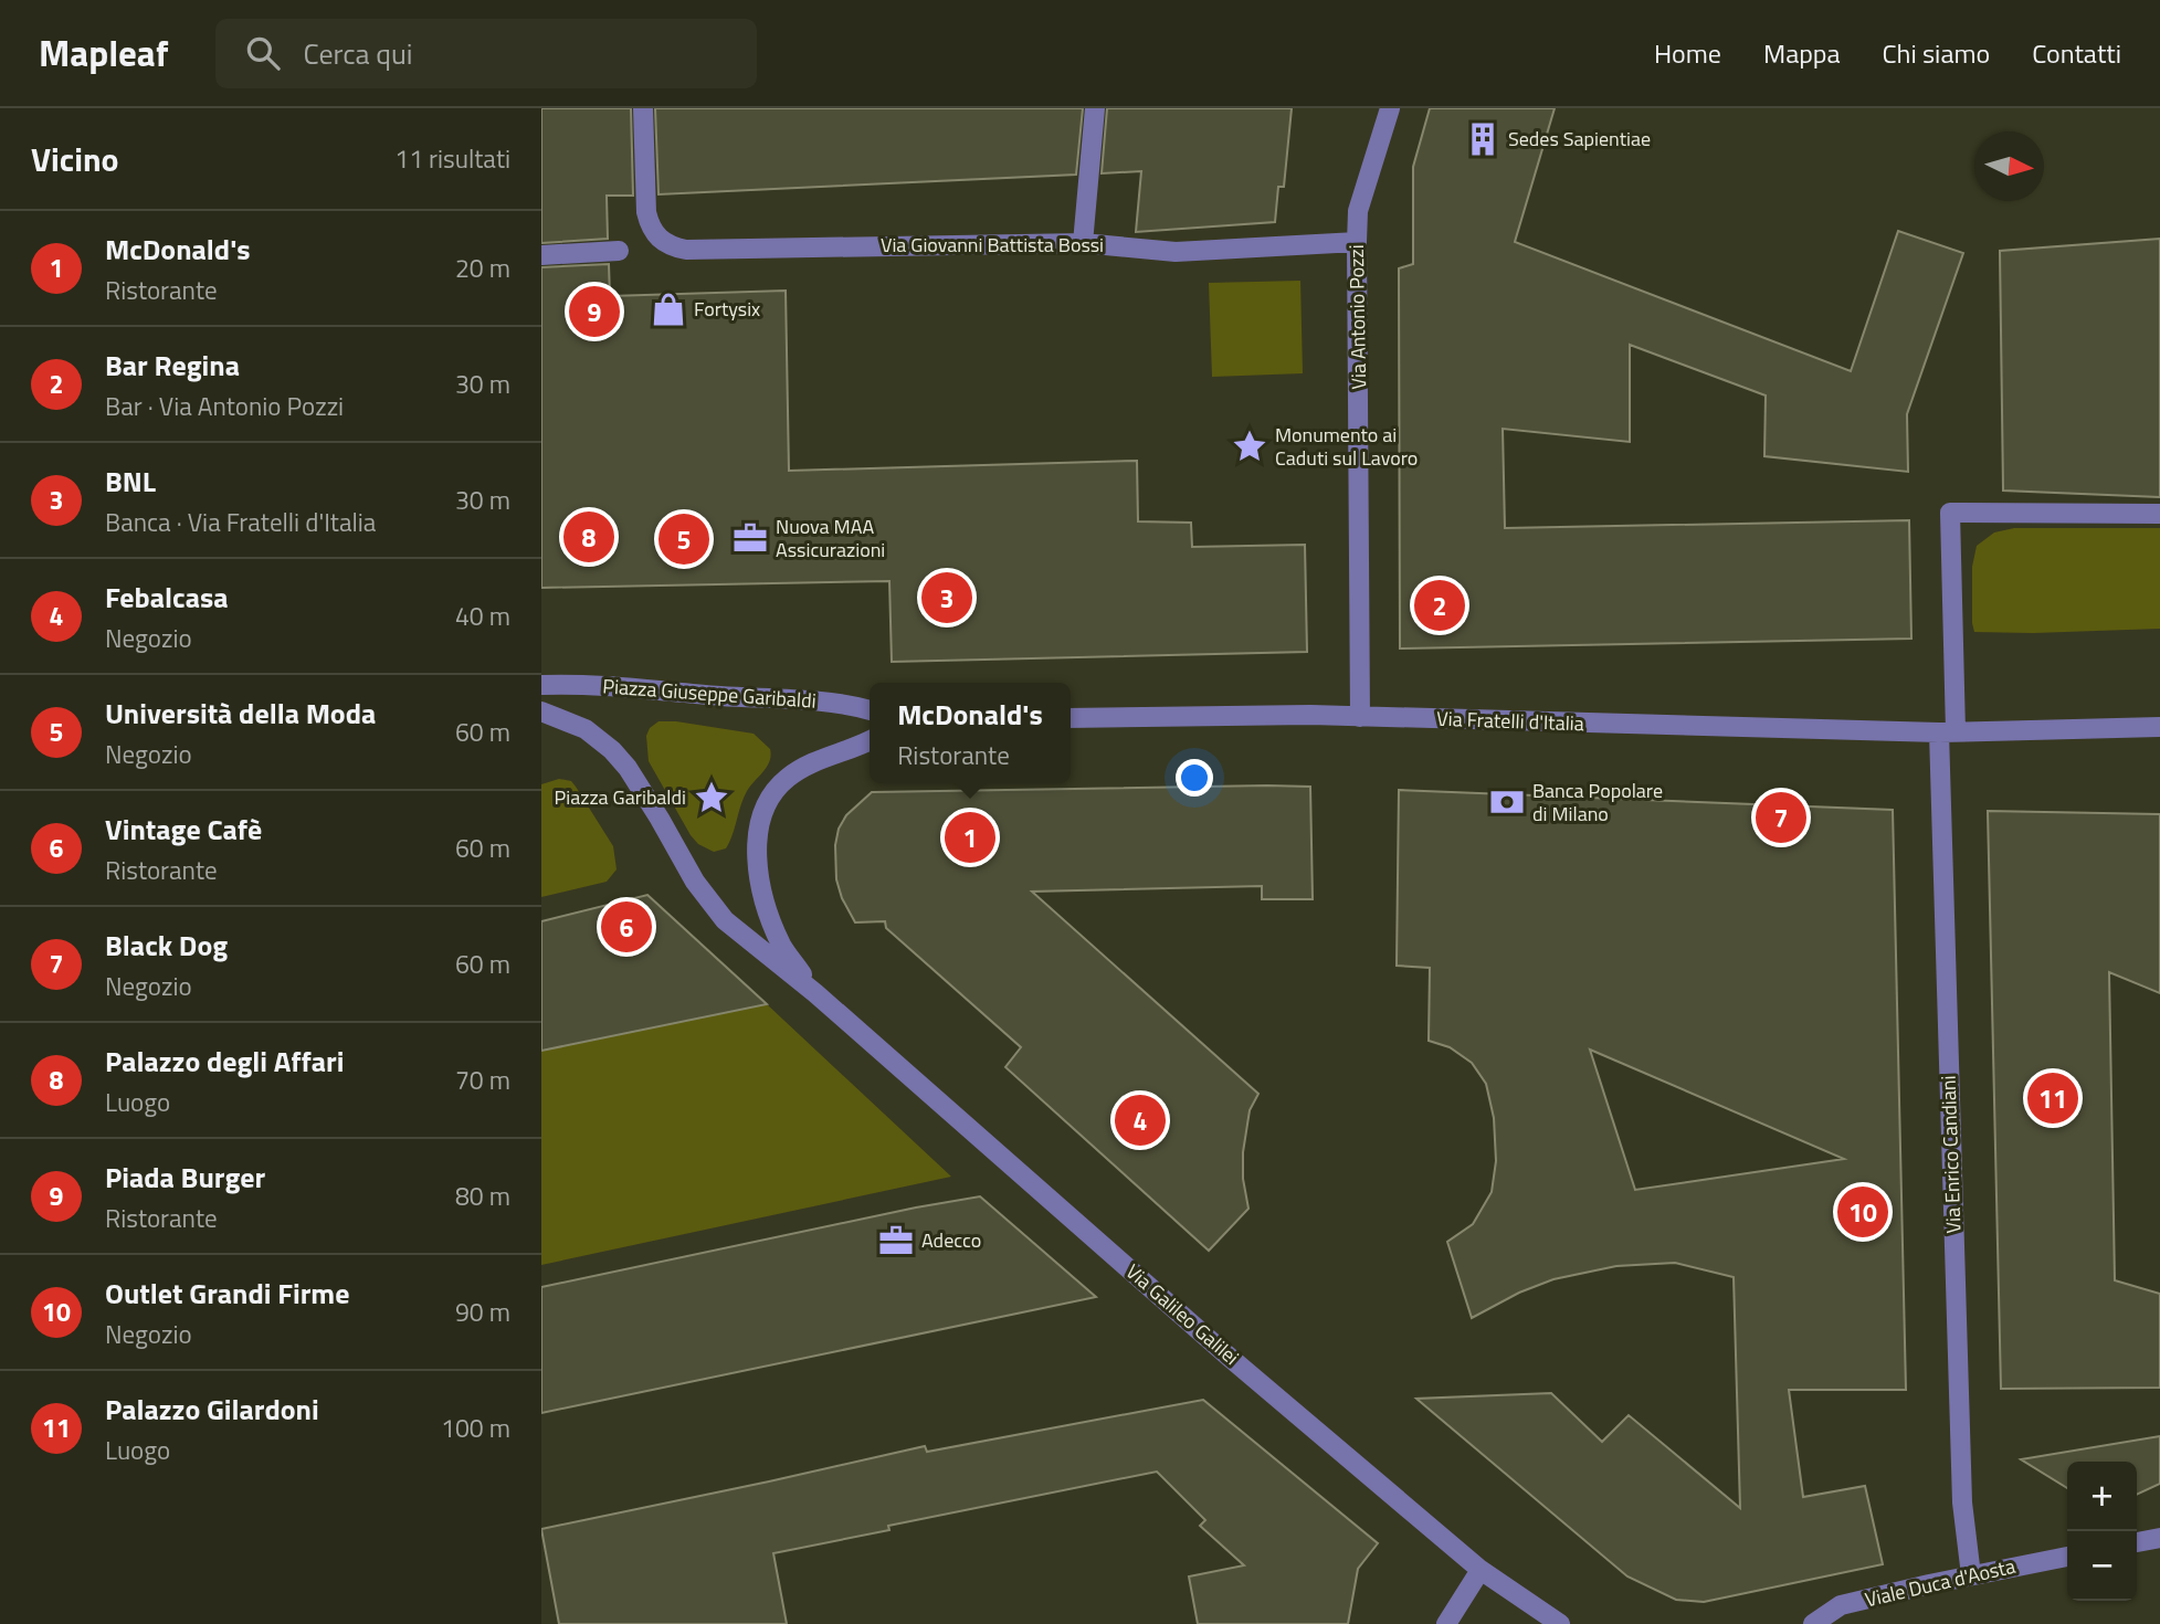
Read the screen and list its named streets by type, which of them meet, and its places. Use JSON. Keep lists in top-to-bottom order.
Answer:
{
  "streets": {
    "street": [
      "Via Giovanni Battista Bossi",
      "Via Antonio Pozzi",
      "Piazza Giuseppe Garibaldi",
      "Via Fratelli d'Italia",
      "Via Enrico Candiani",
      "Via Galileo Galilei",
      "Viale Duca d'Aosta"
    ]
  },
  "crossings": [
    ["Via Giovanni Battista Bossi", "Via Antonio Pozzi"],
    ["Via Antonio Pozzi", "Via Fratelli d'Italia"],
    ["Via Fratelli d'Italia", "Via Enrico Candiani"],
    ["Via Enrico Candiani", "Viale Duca d'Aosta"]
  ],
  "places": {
    "building": ["Sedes Sapientiae"],
    "shop": ["Fortysix"],
    "place": ["Monumento ai Caduti sul Lavoro", "Piazza Garibaldi"],
    "office": ["Nuova MAA Assicurazioni", "Adecco"],
    "bank": ["Banca Popolare di Milano"]
  },
  "north": "right",
  "page": {
    "header": "Mapleaf",
    "search": "Cerca qui",
    "nav": [
      "Home",
      "Mappa",
      "Chi siamo",
      "Contatti"
    ],
    "heading": ["Vicino", "11 risultati"],
    "list": [
      {
        "mark": "1",
        "name": "McDonald's",
        "note": "Ristorante",
        "value": "20 m"
      },
      {
        "mark": "2",
        "name": "Bar Regina",
        "note": "Bar · Via Antonio Pozzi",
        "value": "30 m"
      },
      {
        "mark": "3",
        "name": "BNL",
        "note": "Banca · Via Fratelli d'Italia",
        "value": "30 m"
      },
      {
        "mark": "4",
        "name": "Febalcasa",
        "note": "Negozio",
        "value": "40 m"
      },
      {
        "mark": "5",
        "name": "Università della Moda",
        "note": "Negozio",
        "value": "60 m"
      },
      {
        "mark": "6",
        "name": "Vintage Cafè",
        "note": "Ristorante",
        "value": "60 m"
      },
      {
        "mark": "7",
        "name": "Black Dog",
        "note": "Negozio",
        "value": "60 m"
      },
      {
        "mark": "8",
        "name": "Palazzo degli Affari",
        "note": "Luogo",
        "value": "70 m"
      },
      {
        "mark": "9",
        "name": "Piada Burger",
        "note": "Ristorante",
        "value": "80 m"
      },
      {
        "mark": "10",
        "name": "Outlet Grandi Firme",
        "note": "Negozio",
        "value": "90 m"
      },
      {
        "mark": "11",
        "name": "Palazzo Gilardoni",
        "note": "Luogo",
        "value": "100 m"
      }
    ],
    "pins": [
      "9",
      "8",
      "5",
      "3",
      "2",
      "7",
      "1",
      "6",
      "11",
      "4",
      "10"
    ],
    "popup": ["McDonald's", "Ristorante"],
    "map_buttons": ["+", "−"]
  }
}
